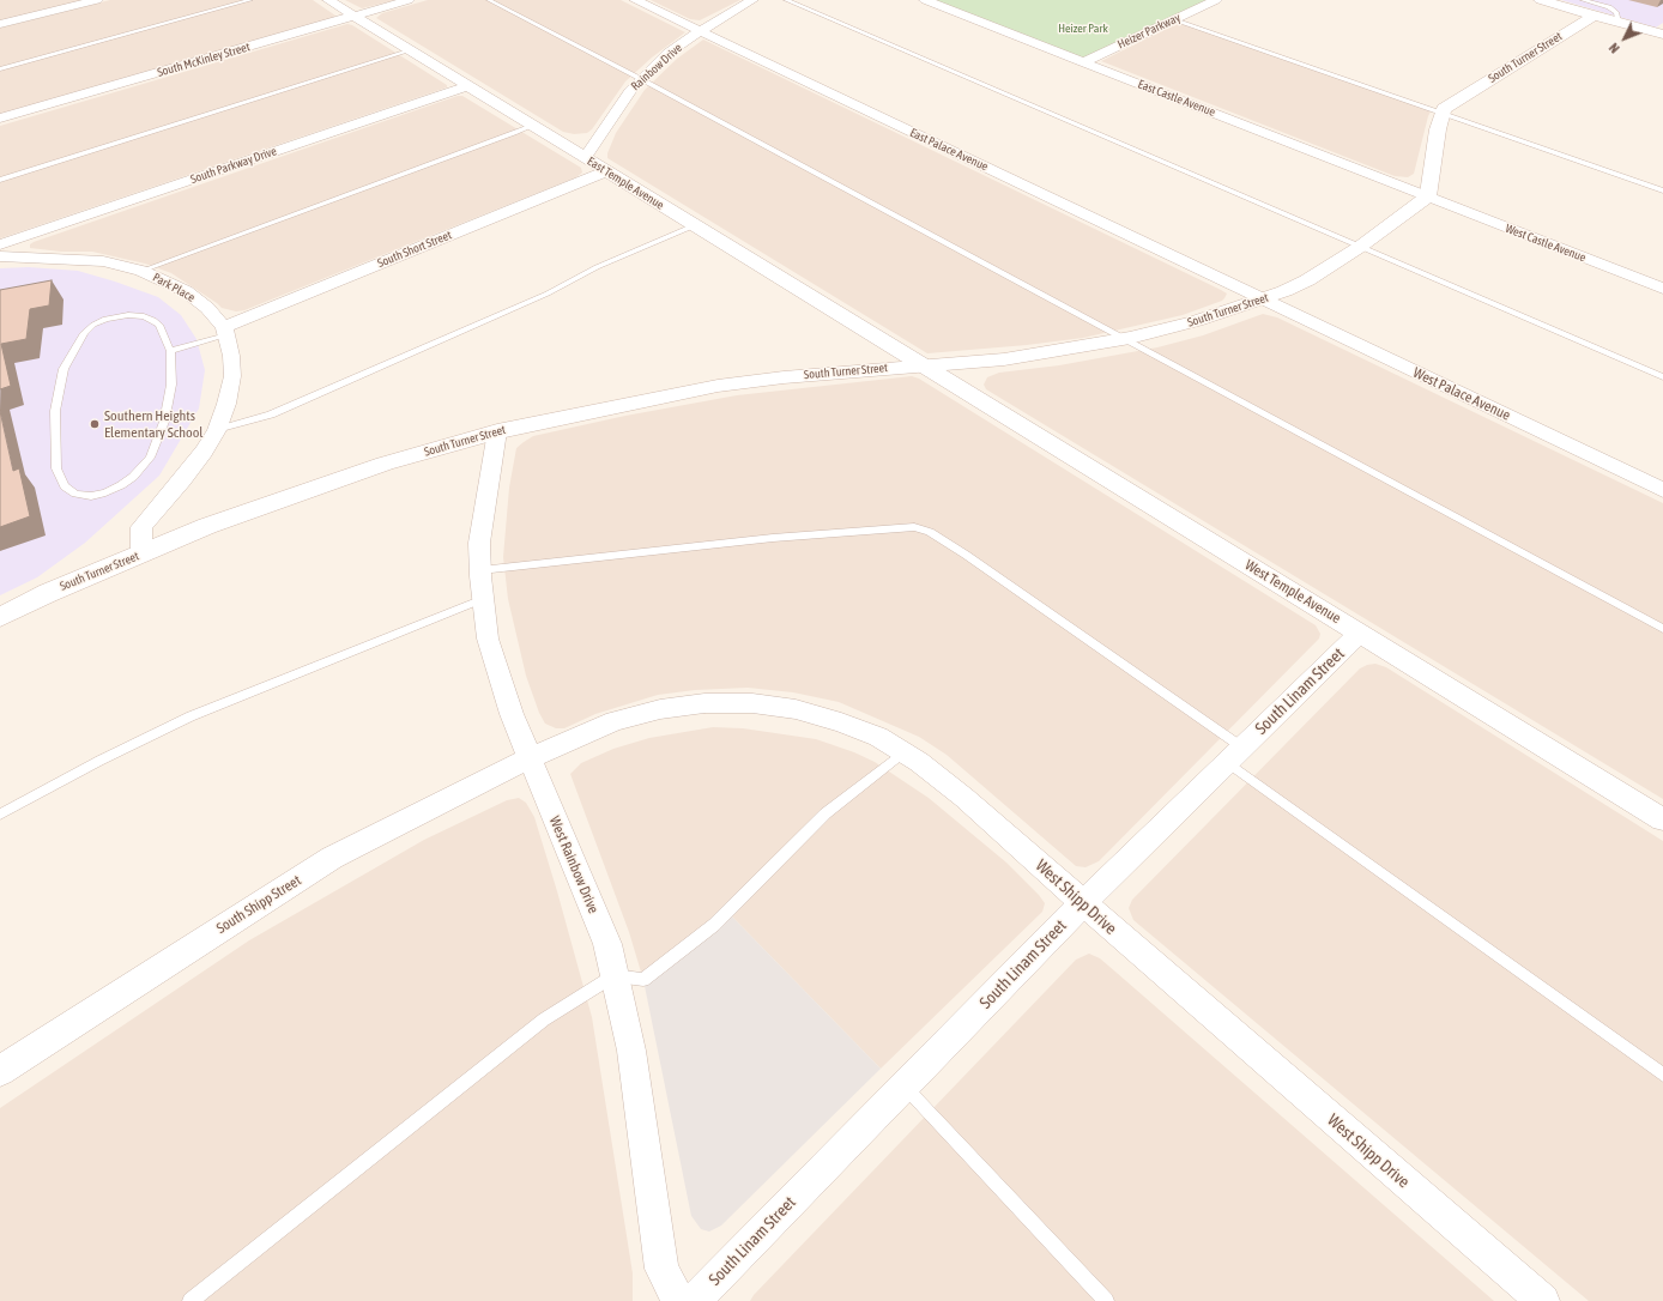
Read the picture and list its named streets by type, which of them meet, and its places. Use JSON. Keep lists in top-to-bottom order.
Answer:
{
  "streets": {
    "main road": ["South Turner Street"],
    "street": [
      "Heizer Parkway",
      "South McKinley Street",
      "Rainbow Drive",
      "East Castle Avenue",
      "East Palace Avenue",
      "South Parkway Drive",
      "East Temple Avenue",
      "West Castle Avenue",
      "South Short Street",
      "Park Place",
      "West Palace Avenue",
      "West Temple Avenue",
      "South Linam Street",
      "West Rainbow Drive",
      "West Shipp Drive",
      "South Shipp Street"
    ]
  },
  "crossings": [
    ["Heizer Parkway", "East Castle Avenue"],
    ["South Turner Street", "East Castle Avenue"],
    ["South Turner Street", "East Palace Avenue"],
    ["South Turner Street", "East Temple Avenue"],
    ["South Turner Street", "West Castle Avenue"],
    ["South Turner Street", "Park Place"],
    ["South Turner Street", "West Palace Avenue"],
    ["South Turner Street", "West Temple Avenue"],
    ["South Turner Street", "West Rainbow Drive"],
    ["South McKinley Street", "East Temple Avenue"],
    ["Rainbow Drive", "East Palace Avenue"],
    ["Rainbow Drive", "East Temple Avenue"],
    ["East Castle Avenue", "West Castle Avenue"],
    ["East Palace Avenue", "West Palace Avenue"],
    ["South Parkway Drive", "East Temple Avenue"],
    ["East Temple Avenue", "South Short Street"],
    ["East Temple Avenue", "West Temple Avenue"],
    ["South Short Street", "Park Place"],
    ["West Temple Avenue", "South Linam Street"],
    ["South Linam Street", "West Shipp Drive"],
    ["West Rainbow Drive", "West Shipp Drive"],
    ["West Rainbow Drive", "South Shipp Street"],
    ["West Shipp Drive", "South Shipp Street"]
  ],
  "parks": ["Heizer Park"],
  "places": ["Southern Heights Elementary School"],
  "north": "bottom left"
}
